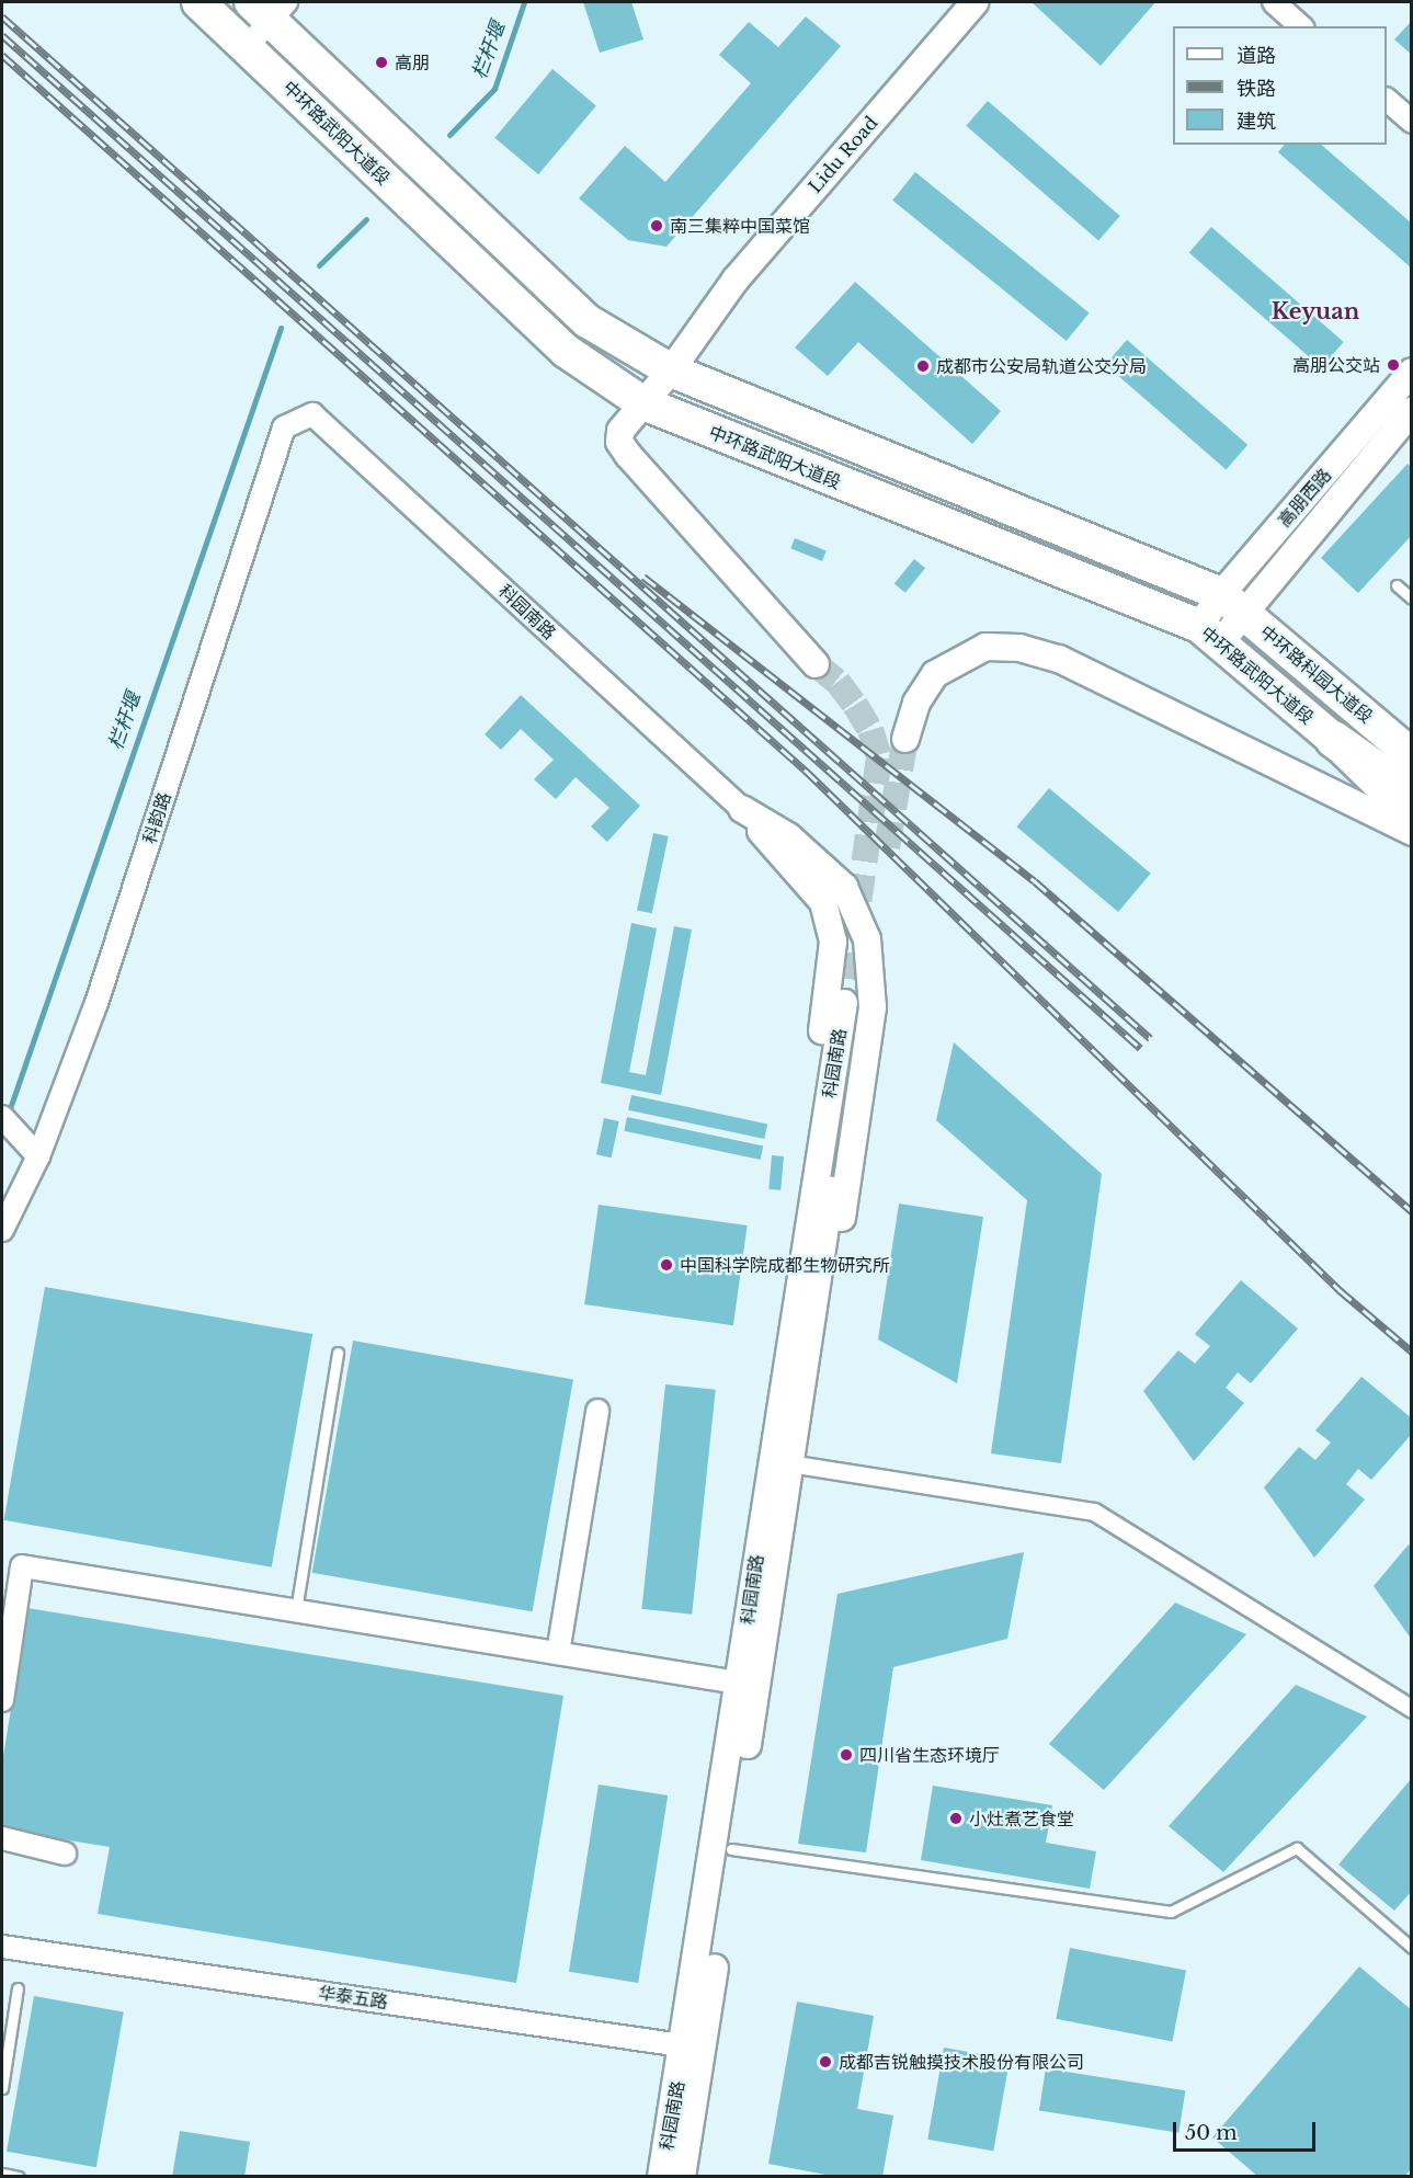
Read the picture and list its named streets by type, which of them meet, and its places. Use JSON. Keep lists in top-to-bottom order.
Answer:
{
  "streets": {
    "main road": ["中环路武阳大道段", "中环路科园大道段"],
    "street": [
      "Lidu Road",
      "高朋西路",
      "科园南路",
      "科韵路",
      "华泰五路"
    ]
  },
  "crossings": [
    ["中环路武阳大道段", "Lidu Road"],
    ["中环路武阳大道段", "高朋西路"],
    ["中环路武阳大道段", "中环路科园大道段"],
    ["高朋西路", "中环路科园大道段"],
    ["科园南路", "科韵路"],
    ["科园南路", "华泰五路"]
  ],
  "districts": ["Keyuan"],
  "water": ["栏杆堰"],
  "places": [
    "高朋",
    "南三集粹中国菜馆",
    "高朋公交站",
    "成都市公安局轨道公交分局",
    "中国科学院成都生物研究所",
    "四川省生态环境厅",
    "小灶煮艺食堂",
    "成都吉锐触摸技术股份有限公司"
  ],
  "legend": ["道路", "铁路", "建筑"],
  "scale_bar": "50 m"
}
